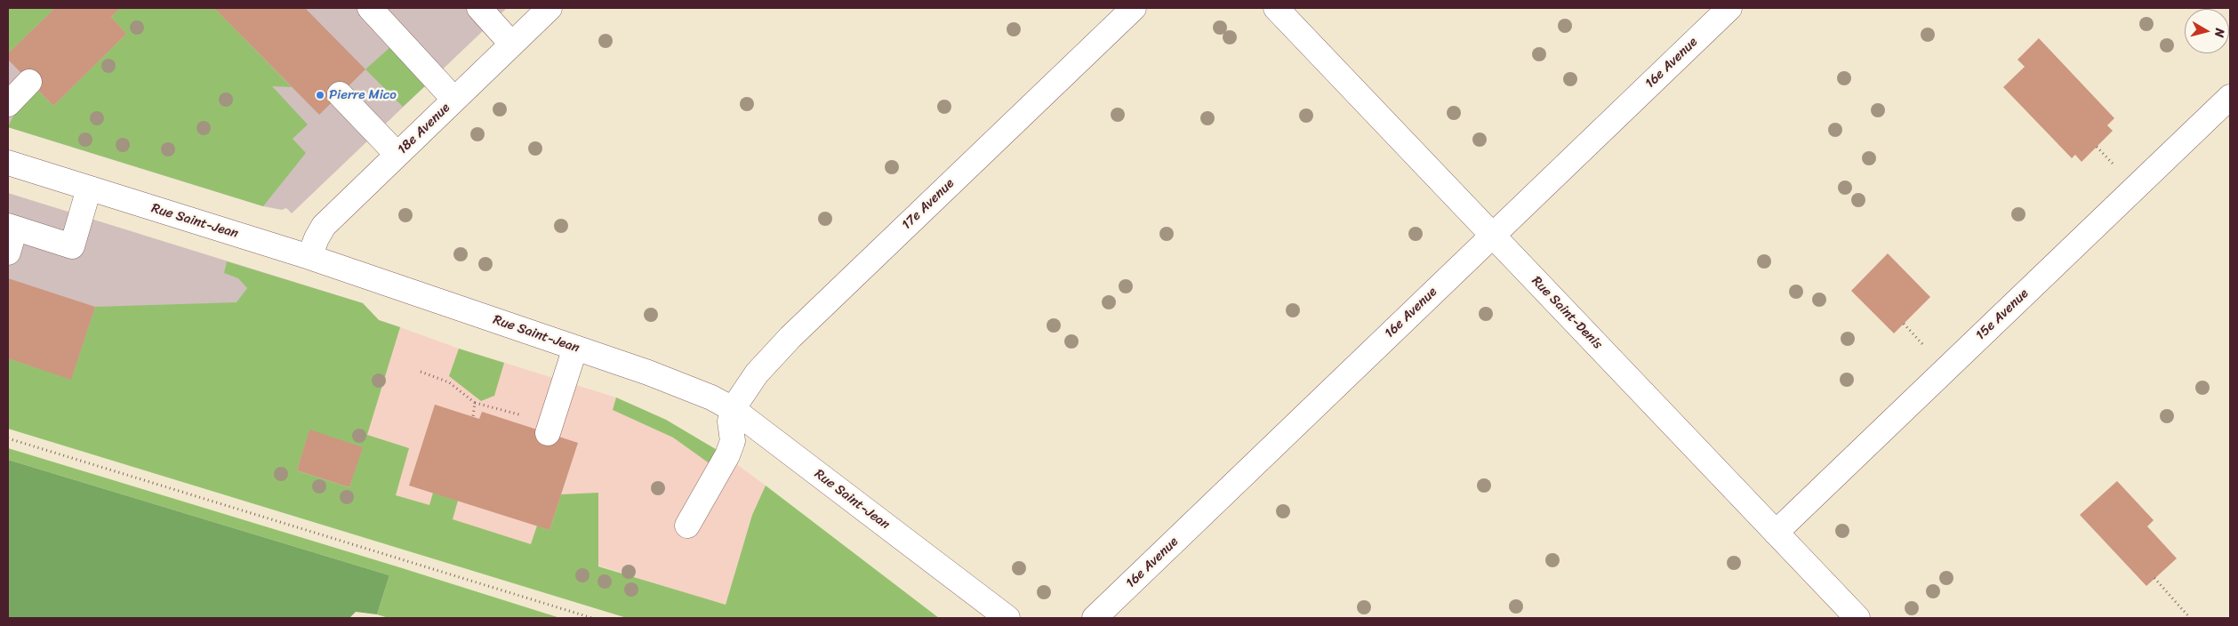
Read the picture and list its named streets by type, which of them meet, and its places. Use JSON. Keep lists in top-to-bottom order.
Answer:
{
  "streets": {
    "street": [
      "16e Avenue",
      "18e Avenue",
      "17e Avenue",
      "Rue Saint-Jean",
      "Rue Saint-Denis",
      "15e Avenue"
    ]
  },
  "crossings": [
    ["16e Avenue", "Rue Saint-Denis"],
    ["18e Avenue", "Rue Saint-Jean"],
    ["17e Avenue", "Rue Saint-Jean"],
    ["Rue Saint-Denis", "15e Avenue"]
  ],
  "places": ["Pierre Mico"],
  "north": "right"
}
